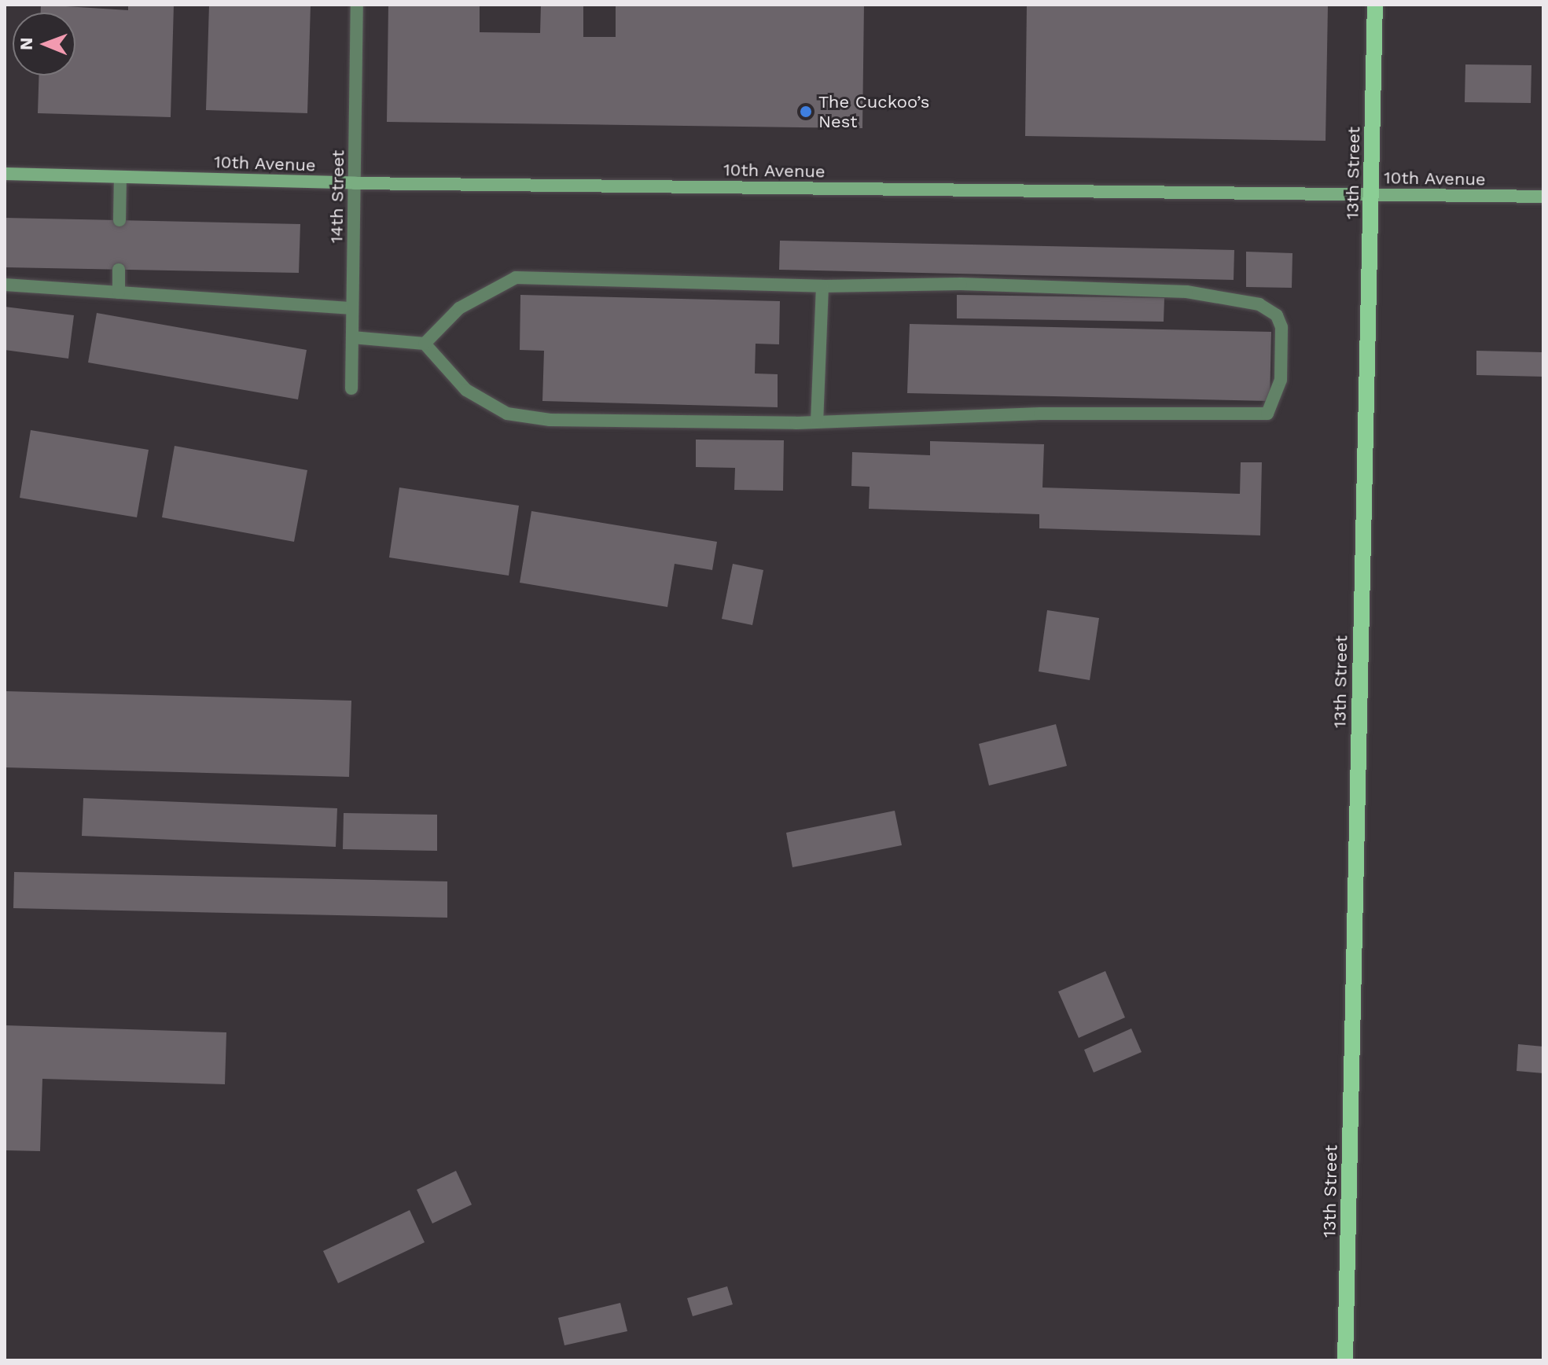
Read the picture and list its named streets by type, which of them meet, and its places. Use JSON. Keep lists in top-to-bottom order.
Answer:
{
  "streets": {
    "main road": ["10th Avenue", "13th Street"],
    "street": ["14th Street"]
  },
  "crossings": [
    ["10th Avenue", "13th Street"],
    ["10th Avenue", "14th Street"]
  ],
  "places": ["The Cuckoo’s Nest"],
  "north": "left"
}
